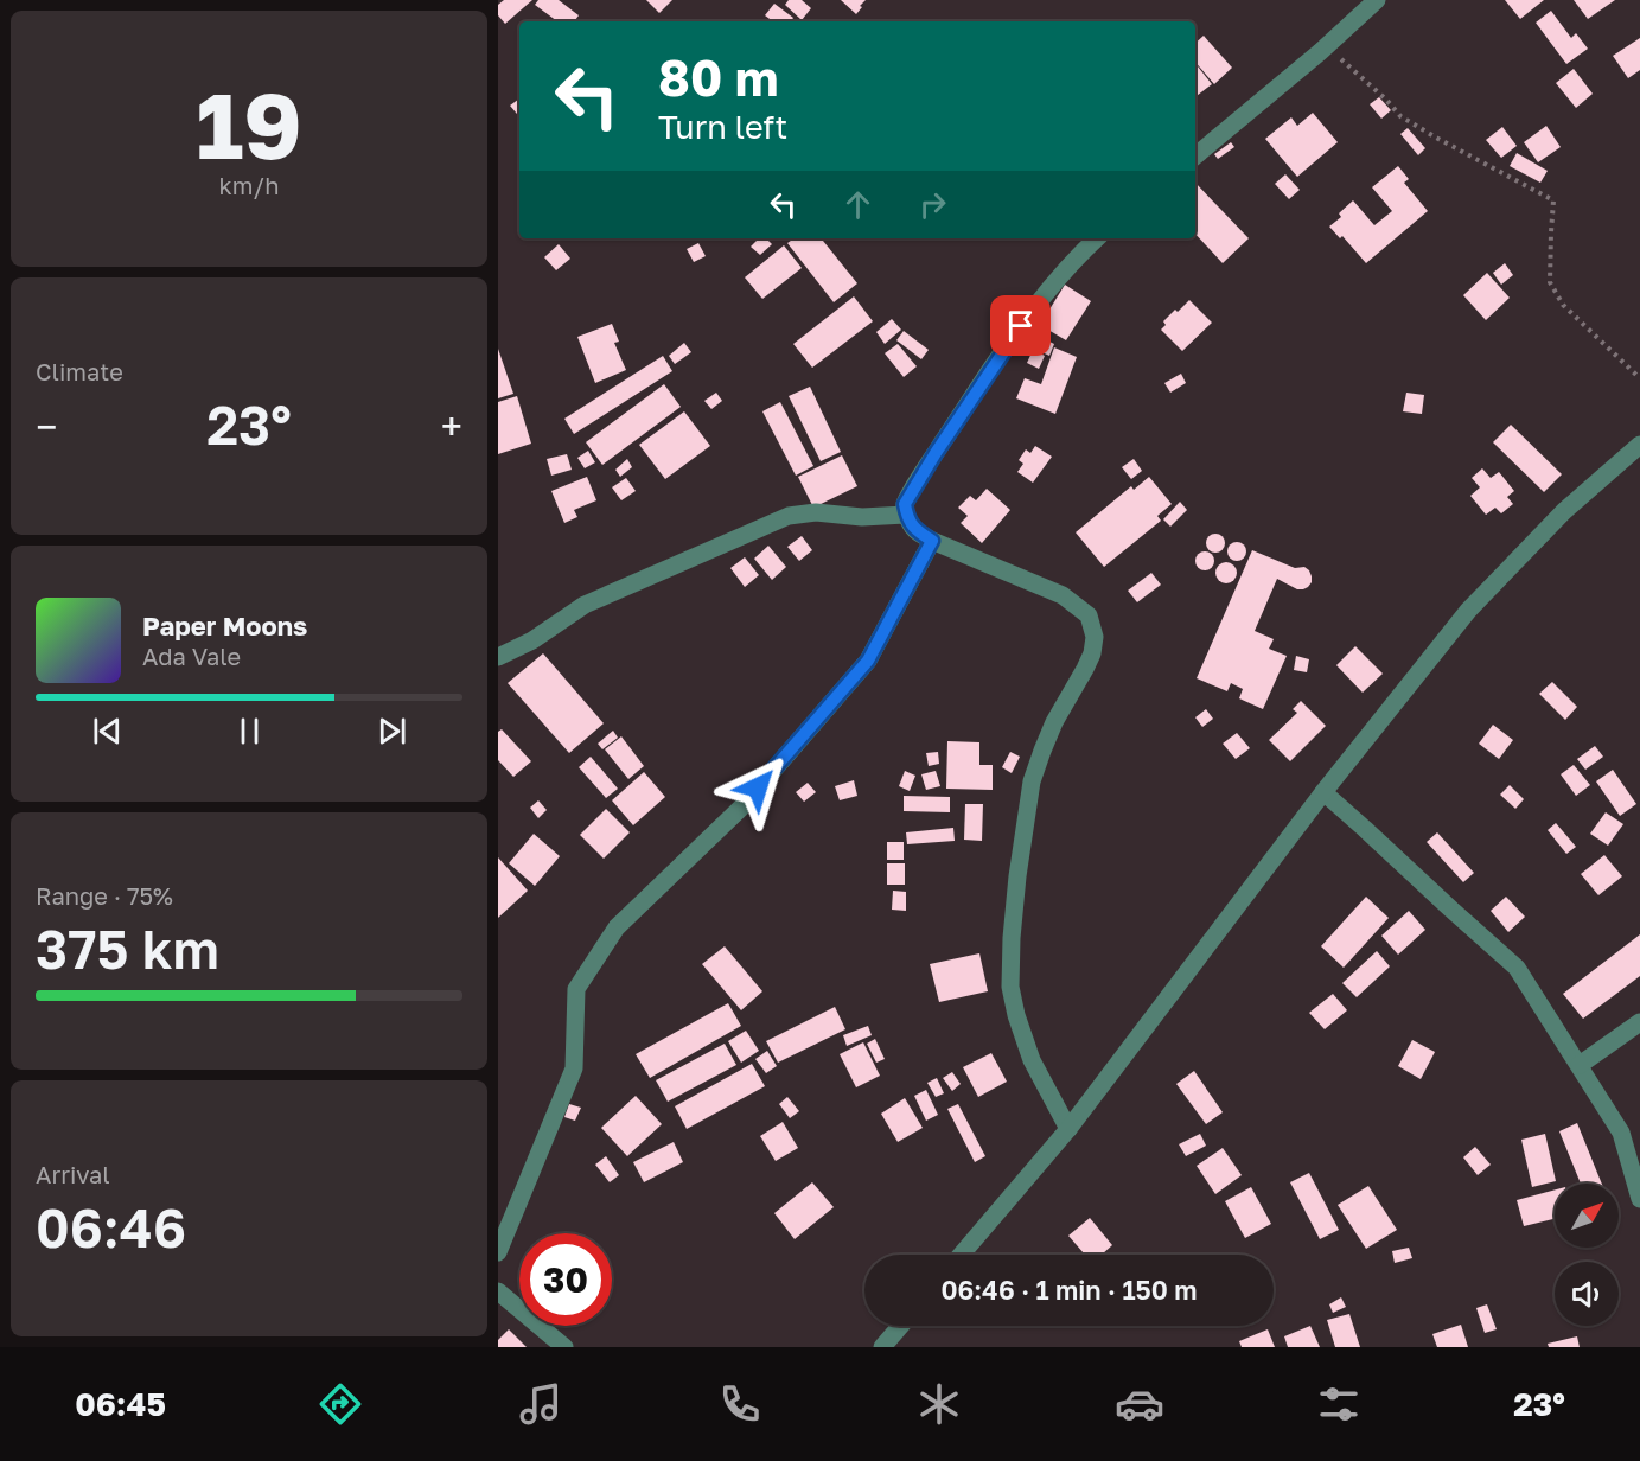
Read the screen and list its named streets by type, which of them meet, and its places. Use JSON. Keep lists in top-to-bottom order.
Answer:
{
  "north": "top right",
  "page": {
    "tile": [
      ["19", "km/h"],
      "Climate",
      ["Range · 75%", "375 km"],
      ["Arrival", "06:46"]
    ],
    "turn": ["80 m", "Turn left"],
    "heat": ["−", "23°", "+"],
    "song": ["Paper Moons", "Ada Vale"],
    "limit": "30",
    "trip": "06:46 · 1 min · 150 m",
    "tabs": ["06:45", "23°"]
  }
}
